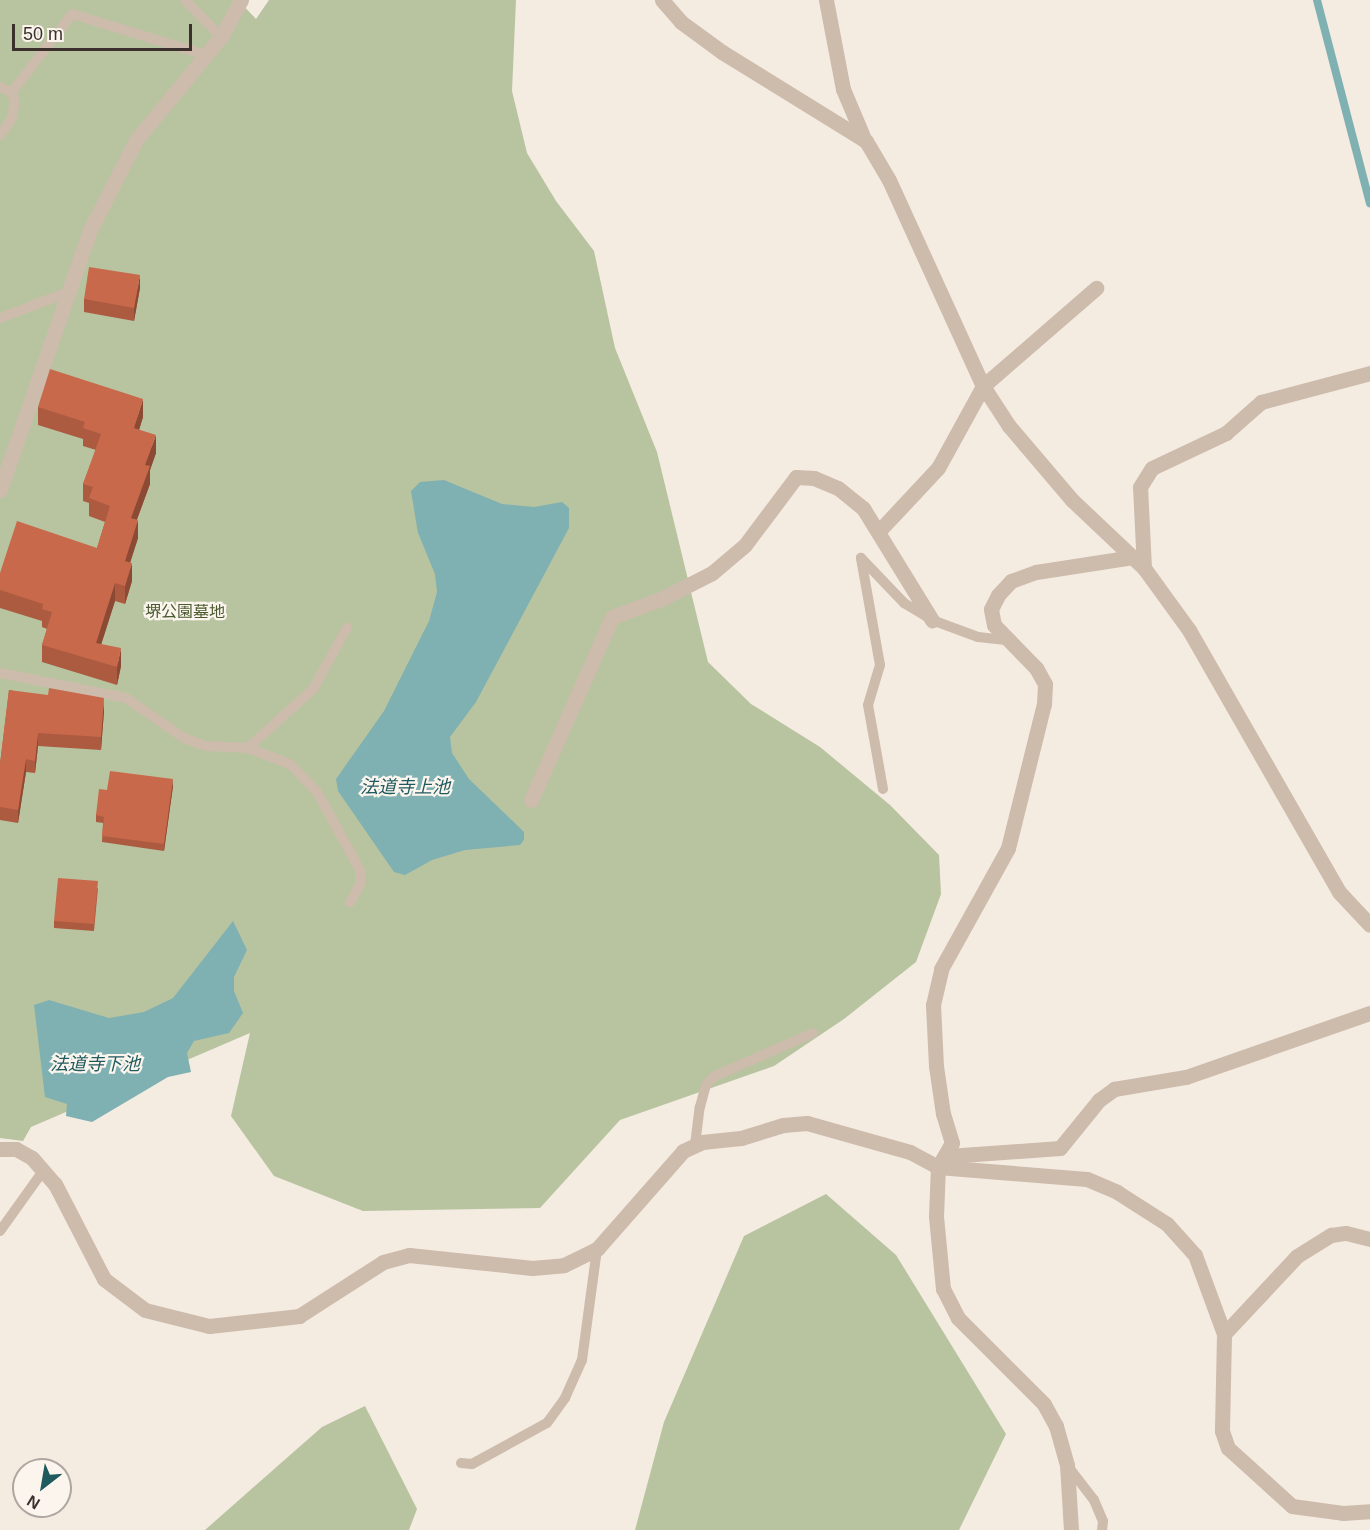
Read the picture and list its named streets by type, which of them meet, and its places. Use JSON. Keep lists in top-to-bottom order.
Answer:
{
  "water": ["法道寺上池", "法道寺下池"],
  "parks": ["堺公園墓地"],
  "scale_bar": "50 m",
  "north": "bottom left"
}
